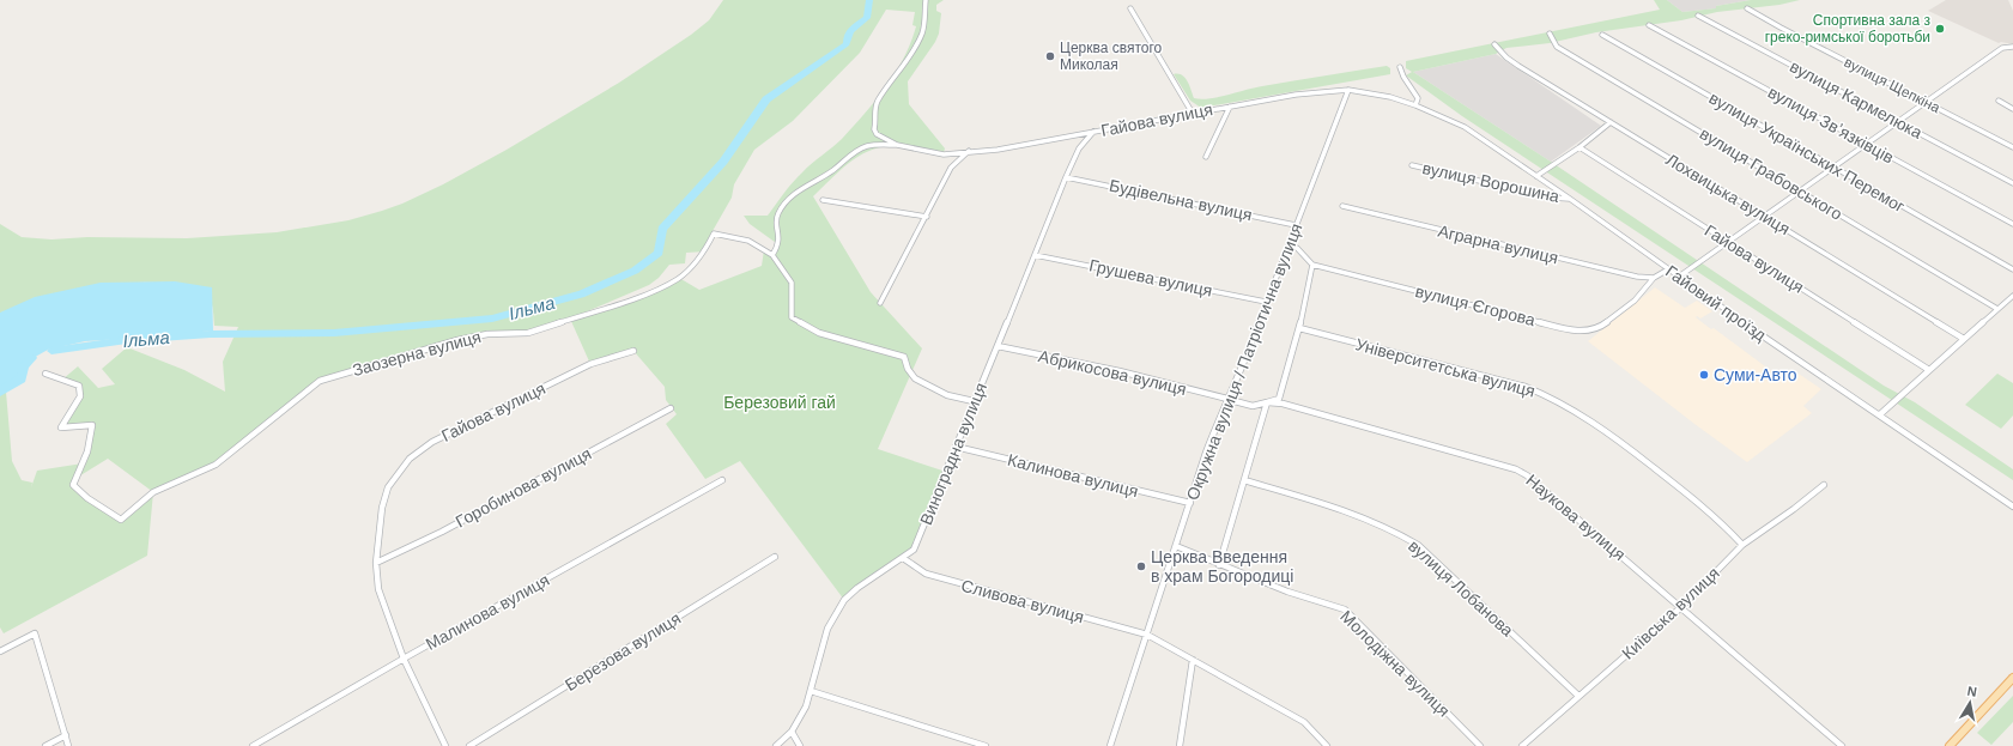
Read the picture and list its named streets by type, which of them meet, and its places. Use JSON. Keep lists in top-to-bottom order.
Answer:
{
  "streets": {
    "street": [
      "вулиця Щепкіна",
      "вулиця Кармелюка",
      "Гайова вулиця",
      "вулиця Звʼязківців",
      "вулиця Українських Перемог",
      "вулиця Грабовського",
      "вулиця Ворошина",
      "Лохвицька вулиця",
      "Будівельна вулиця",
      "Аграрна вулиця",
      "Грушева вулиця",
      "Гайовий проїзд",
      "вулиця Єгорова",
      "Заозерна вулиця",
      "Окружна вулиця / Патріотична вулиця",
      "Університетська вулиця",
      "Абрикосова вулиця",
      "Виноградна вулиця",
      "Калинова вулиця",
      "Горобинова вулиця",
      "Наукова вулиця",
      "вулиця Лобанова",
      "Сливова вулиця",
      "Малинова вулиця",
      "Київська вулиця",
      "Березова вулиця",
      "Молодіжна вулиця"
    ]
  },
  "crossings": [
    ["Гайова вулиця", "Гайовий проїзд"],
    ["Гайова вулиця", "Окружна вулиця / Патріотична вулиця"],
    ["Гайова вулиця", "Виноградна вулиця"],
    ["Гайова вулиця", "Горобинова вулиця"],
    ["вулиця Ворошина", "Гайовий проїзд"],
    ["Будівельна вулиця", "Окружна вулиця / Патріотична вулиця"],
    ["Будівельна вулиця", "Виноградна вулиця"],
    ["Аграрна вулиця", "вулиця Єгорова"],
    ["Грушева вулиця", "Окружна вулиця / Патріотична вулиця"],
    ["Грушева вулиця", "Виноградна вулиця"],
    ["Гайовий проїзд", "вулиця Єгорова"],
    ["вулиця Єгорова", "Окружна вулиця / Патріотична вулиця"],
    ["Окружна вулиця / Патріотична вулиця", "Абрикосова вулиця"],
    ["Окружна вулиця / Патріотична вулиця", "Калинова вулиця"],
    ["Окружна вулиця / Патріотична вулиця", "Сливова вулиця"],
    ["Окружна вулиця / Патріотична вулиця", "Молодіжна вулиця"],
    ["Університетська вулиця", "Київська вулиця"],
    ["Абрикосова вулиця", "Виноградна вулиця"],
    ["Виноградна вулиця", "Калинова вулиця"],
    ["Виноградна вулиця", "Сливова вулиця"],
    ["Наукова вулиця", "Київська вулиця"],
    ["вулиця Лобанова", "Київська вулиця"]
  ],
  "water": ["Ільма"],
  "parks": ["Березовий гай"],
  "places": [
    "Спортивна зала з греко-римської боротьби",
    "Церква святого Миколая",
    "Суми-Авто",
    "Церква Введення в храм Богородиці"
  ],
  "north": "top"
}
